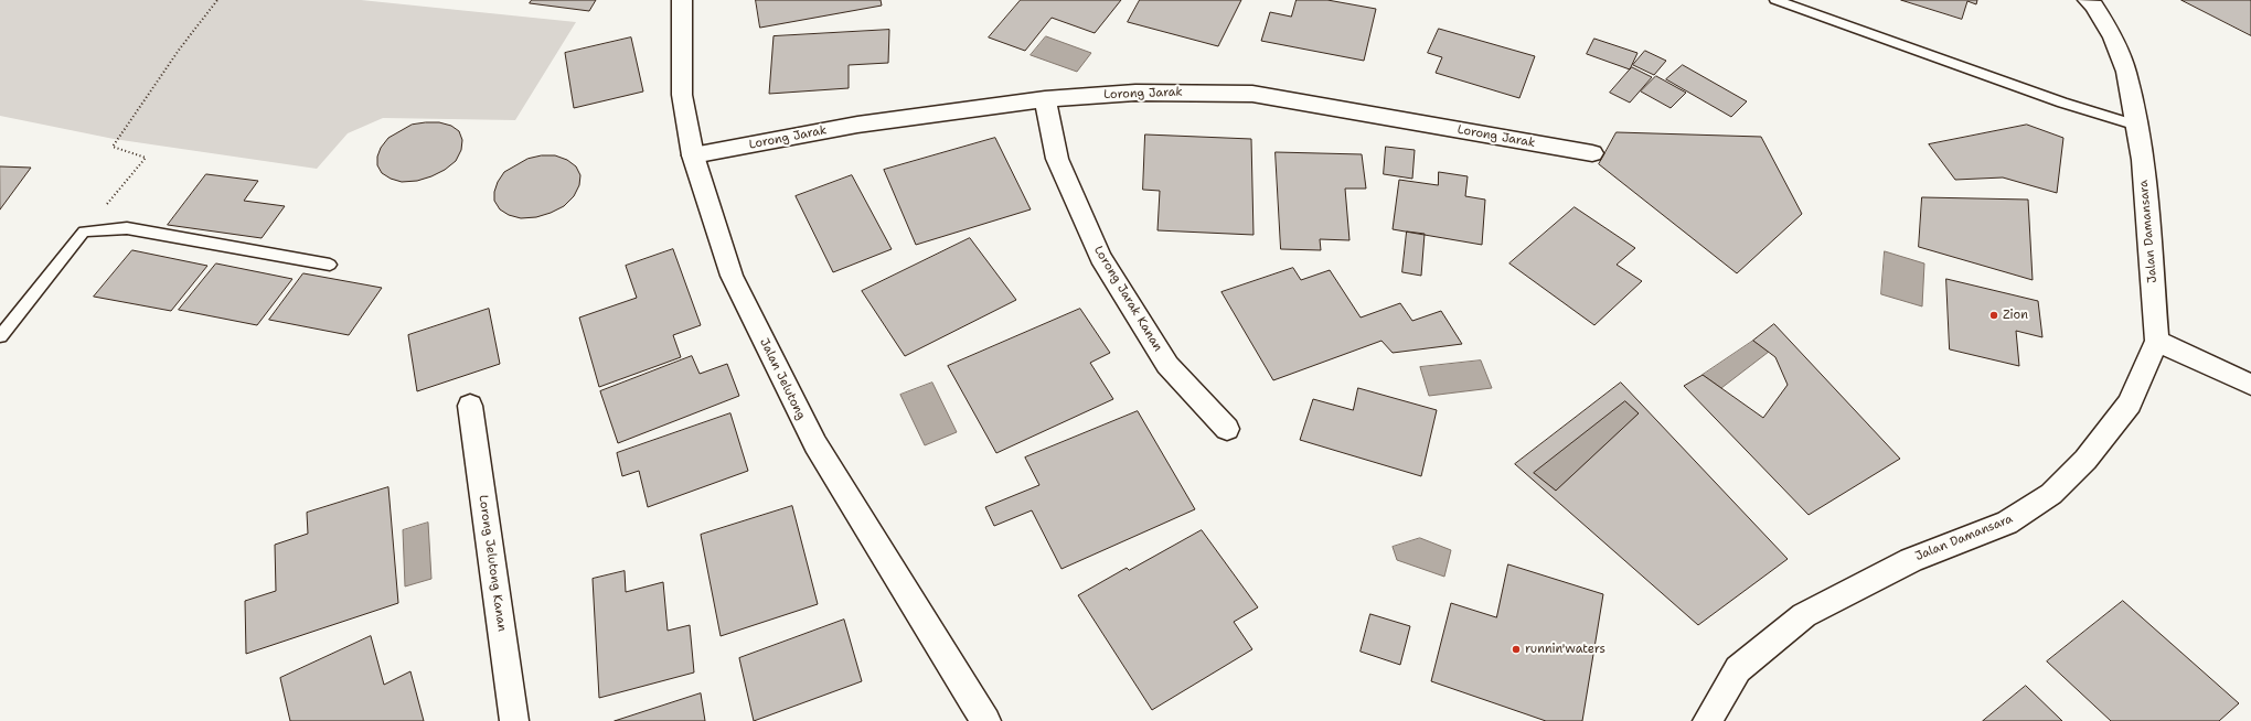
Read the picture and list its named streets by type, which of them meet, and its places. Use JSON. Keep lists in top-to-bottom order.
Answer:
{
  "streets": {
    "street": [
      "Lorong Jarak",
      "Jalan Damansara",
      "Lorong Jarak Kanan",
      "Jalan Jelutong",
      "Lorong Jelutong Kanan"
    ]
  },
  "crossings": [
    ["Lorong Jarak", "Lorong Jarak Kanan"],
    ["Lorong Jarak", "Jalan Jelutong"]
  ],
  "places": ["Zion", "runnin'waters"]
}
